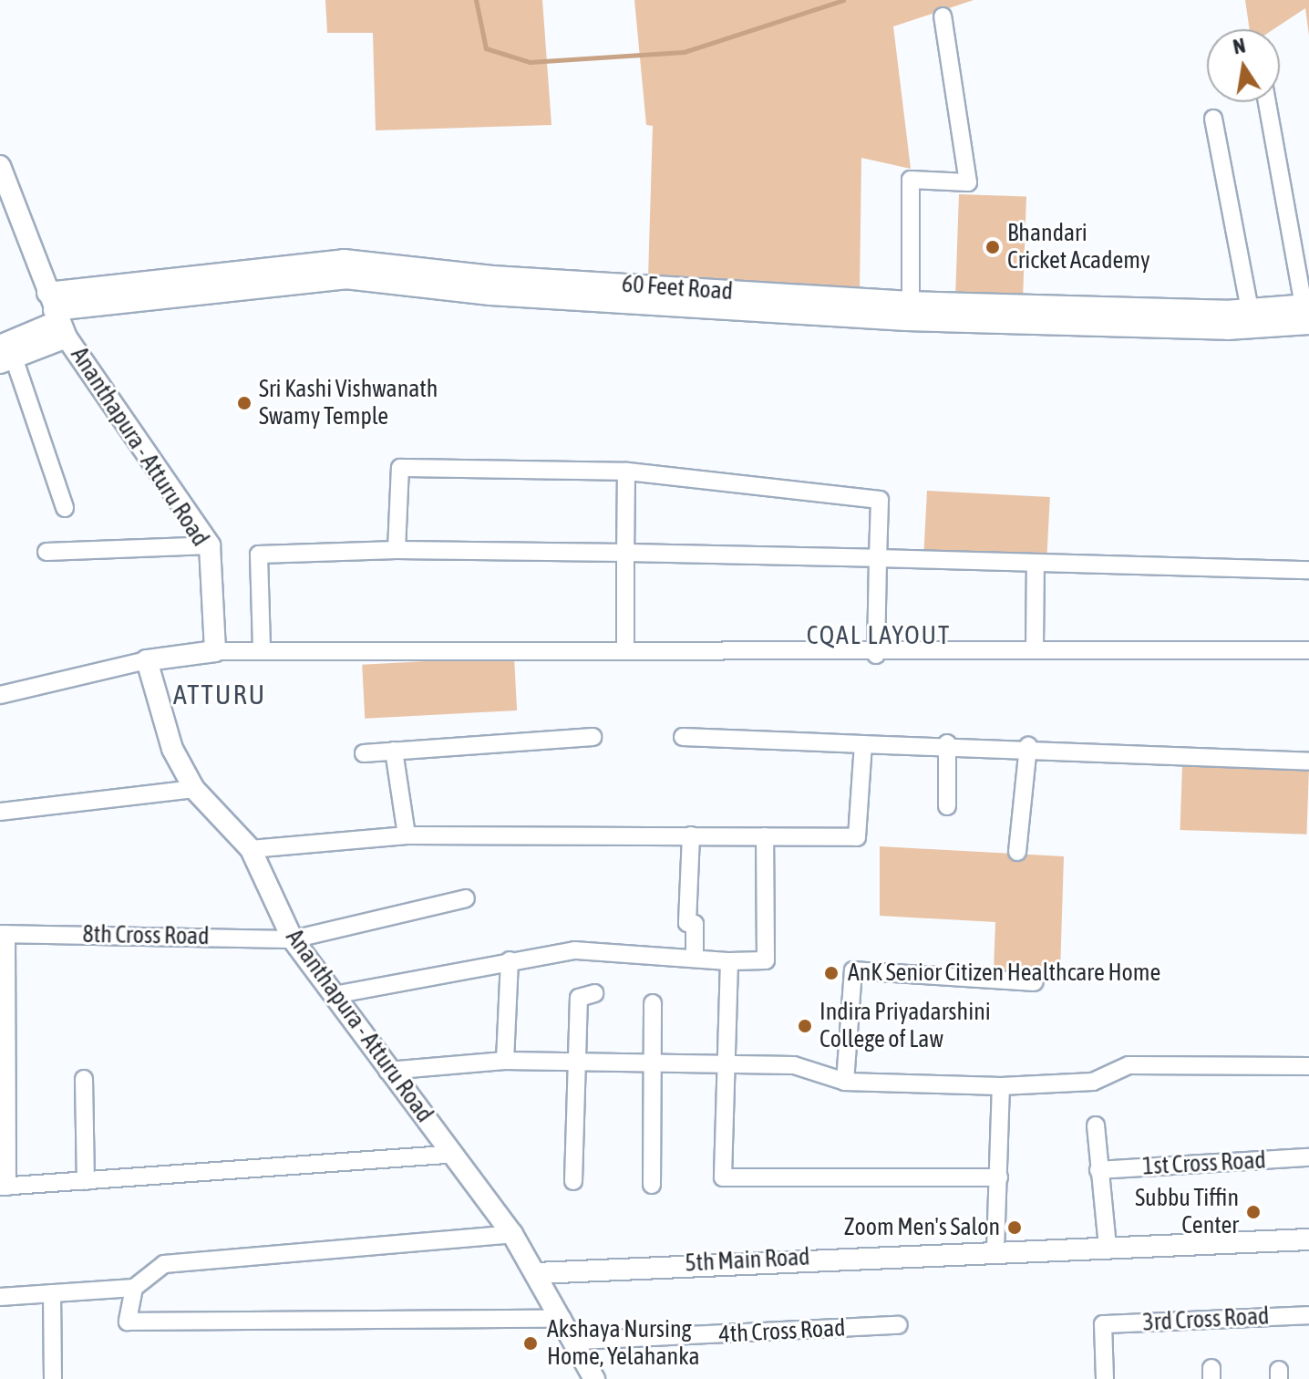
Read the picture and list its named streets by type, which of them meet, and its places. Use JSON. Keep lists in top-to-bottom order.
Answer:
{
  "streets": {
    "street": [
      "60 Feet Road",
      "Ananthapura - Atturu Road",
      "8th Cross Road",
      "1st Cross Road",
      "5th Main Road",
      "3rd Cross Road",
      "4th Cross Road"
    ]
  },
  "crossings": [
    ["60 Feet Road", "Ananthapura - Atturu Road"],
    ["Ananthapura - Atturu Road", "8th Cross Road"],
    ["Ananthapura - Atturu Road", "5th Main Road"],
    ["Ananthapura - Atturu Road", "4th Cross Road"]
  ],
  "districts": ["CQAL LAYOUT", "ATTURU"],
  "places": [
    "Bhandari Cricket Academy",
    "Sri Kashi Vishwanath Swamy Temple",
    "AnK Senior Citizen Healthcare Home",
    "Indira Priyadarshini College of Law",
    "Subbu Tiffin Center",
    "Zoom Men's Salon",
    "Akshaya Nursing Home, Yelahanka"
  ],
  "north": "top"
}
